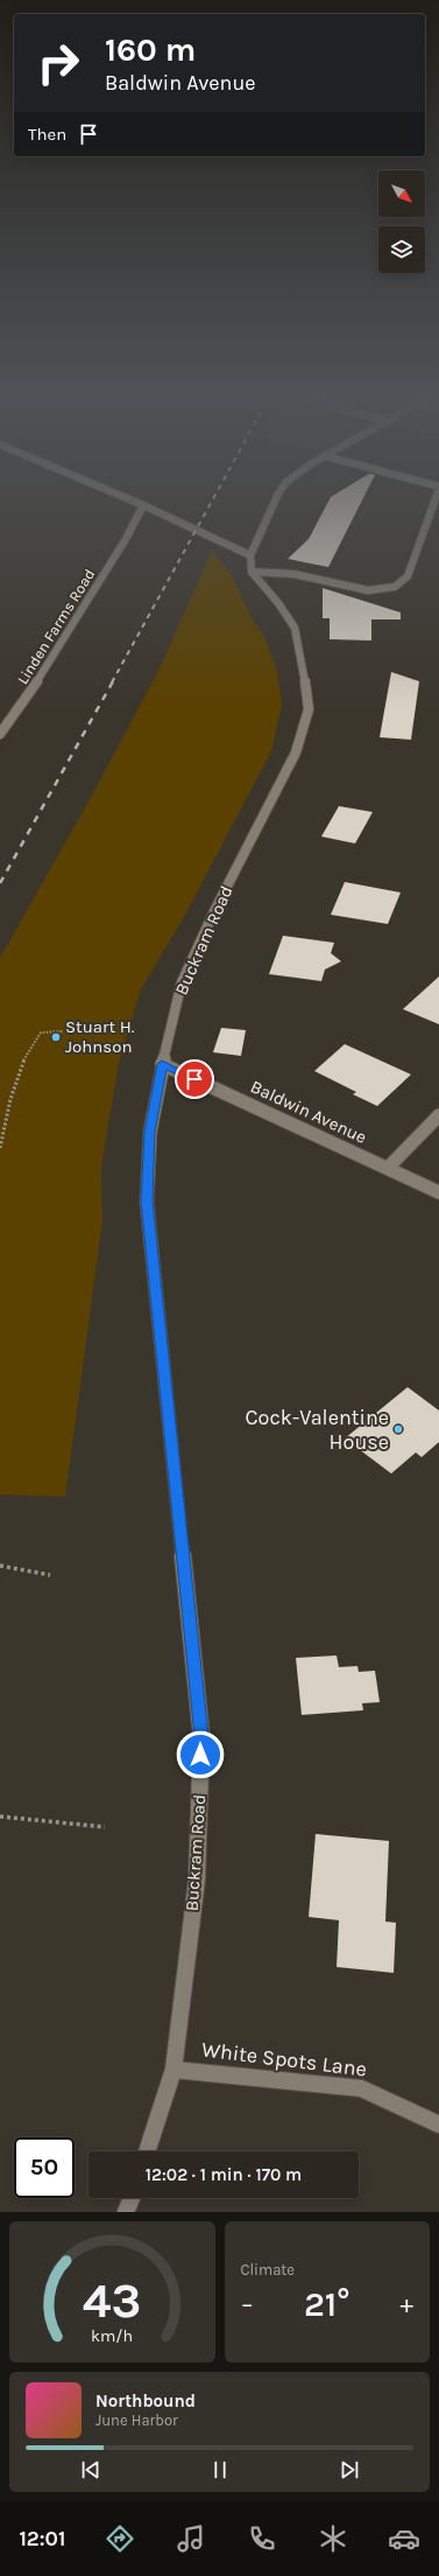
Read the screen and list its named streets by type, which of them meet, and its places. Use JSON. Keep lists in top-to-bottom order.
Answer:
{
  "streets": {
    "main road": [
      "Linden Farms Road",
      "Buckram Road",
      "Baldwin Avenue",
      "White Spots Lane"
    ]
  },
  "crossings": [
    ["Buckram Road", "Baldwin Avenue"],
    ["Buckram Road", "White Spots Lane"]
  ],
  "places": ["Stuart H. Johnson", "Cock-Valentine House"],
  "north": "bottom right",
  "page": {
    "turn": ["160 m", "Baldwin Avenue"],
    "then": "Then",
    "limit": "50",
    "trip": "12:02 · 1 min · 170 m",
    "tile": "Climate",
    "heat": ["−", "21°", "+"],
    "song": ["Northbound", "June Harbor"],
    "tabs": "12:01",
    "gauge": ["43", "km/h"]
  }
}
